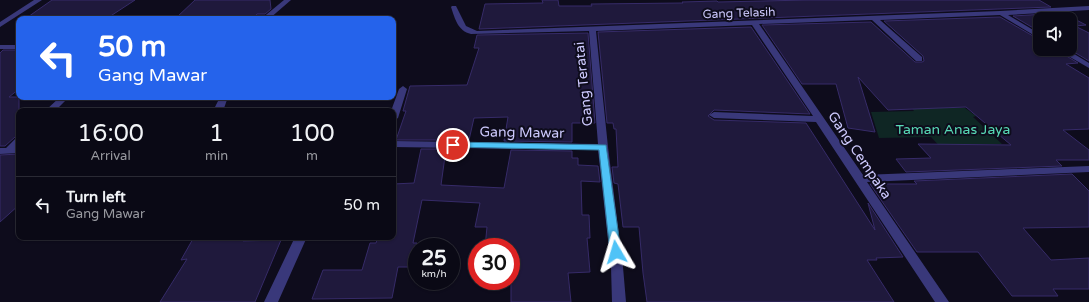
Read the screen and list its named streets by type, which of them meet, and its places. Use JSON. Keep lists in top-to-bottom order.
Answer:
{
  "streets": {
    "street": [
      "Gang Telasih",
      "Gang Teratai",
      "Gang Mawar",
      "Gang Cempaka"
    ]
  },
  "crossings": [
    ["Gang Telasih", "Gang Teratai"],
    ["Gang Telasih", "Gang Cempaka"],
    ["Gang Teratai", "Gang Mawar"]
  ],
  "parks": ["Taman Anas Jaya"],
  "page": {
    "turn": ["50 m", "Gang Mawar"],
    "eta": [
      "16:00",
      "Arrival",
      "1",
      "min",
      "100",
      "m"
    ],
    "list": [
      {
        "name": "Turn left",
        "note": "Gang Mawar",
        "value": "50 m"
      }
    ],
    "speed": "25 km/h",
    "limit": "30"
  }
}
